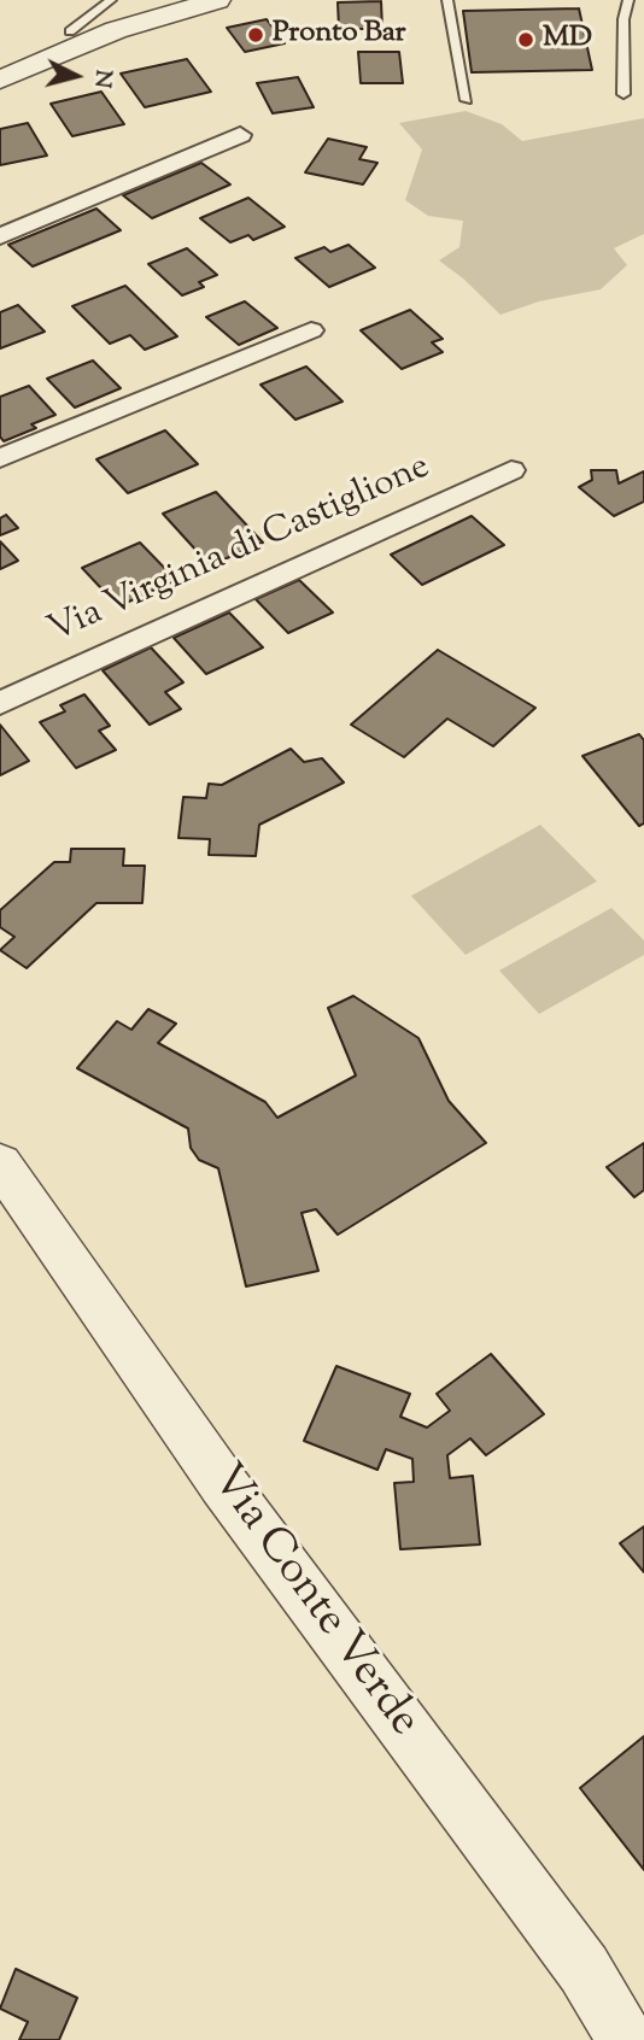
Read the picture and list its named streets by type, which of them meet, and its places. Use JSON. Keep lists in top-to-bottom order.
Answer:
{
  "streets": {
    "street": ["Via Virginia di Castiglione", "Via Conte Verde"]
  },
  "places": ["Pronto Bar", "MD"],
  "north": "right"
}
